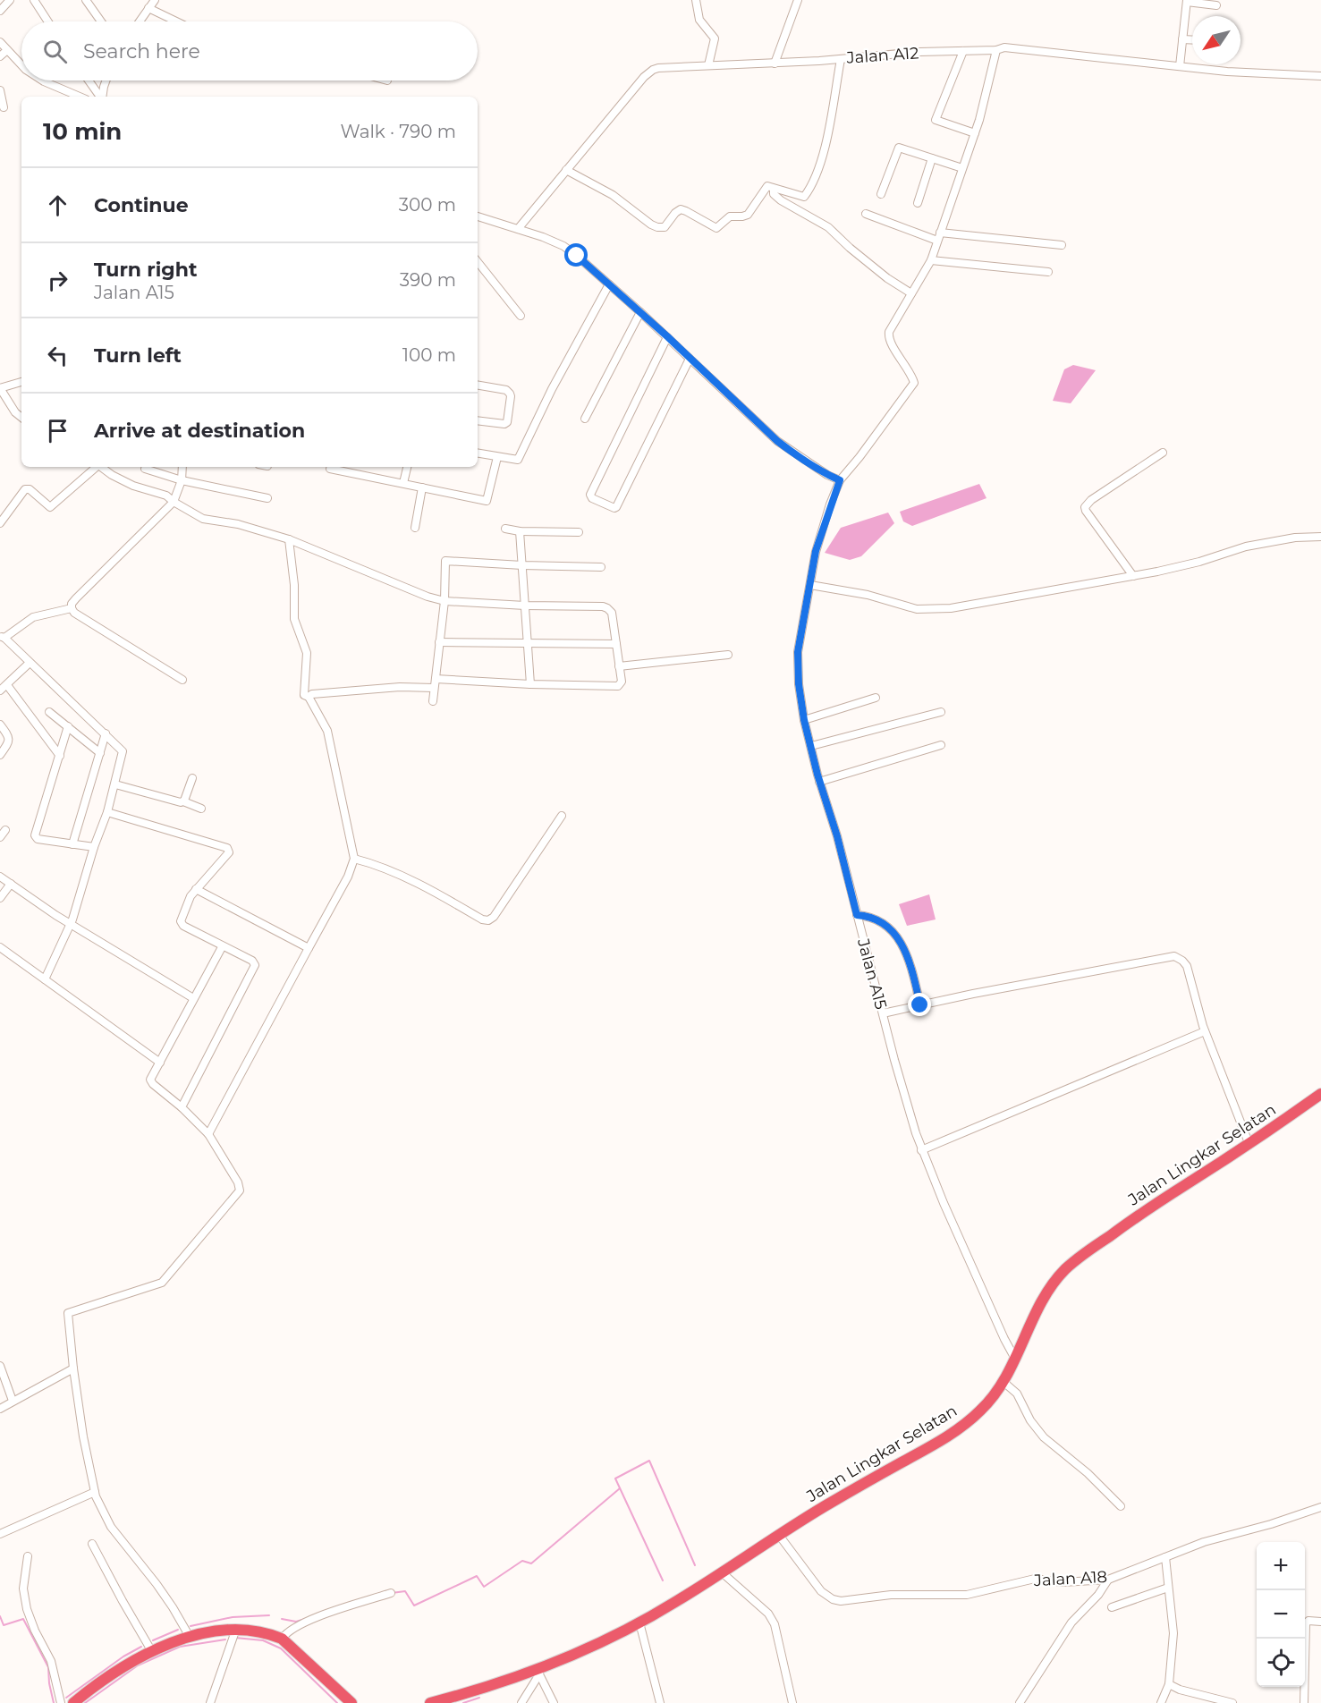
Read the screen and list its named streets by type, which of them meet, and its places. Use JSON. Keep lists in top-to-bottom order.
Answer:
{
  "streets": {
    "highway": ["Jalan Lingkar Selatan"],
    "street": ["Jalan A12", "Jalan A15", "Jalan A18"]
  },
  "crossings": [
    ["Jalan A15", "Jalan Lingkar Selatan"],
    ["Jalan Lingkar Selatan", "Jalan A18"]
  ],
  "north": "bottom left",
  "page": {
    "search": "Search here",
    "heading": ["10 min", "Walk · 790 m"],
    "list": [
      ["Continue", "300 m"],
      ["Turn right", "Jalan A15", "390 m"],
      ["Turn left", "100 m"],
      "Arrive at destination"
    ],
    "map_buttons": ["+", "−"]
  }
}
